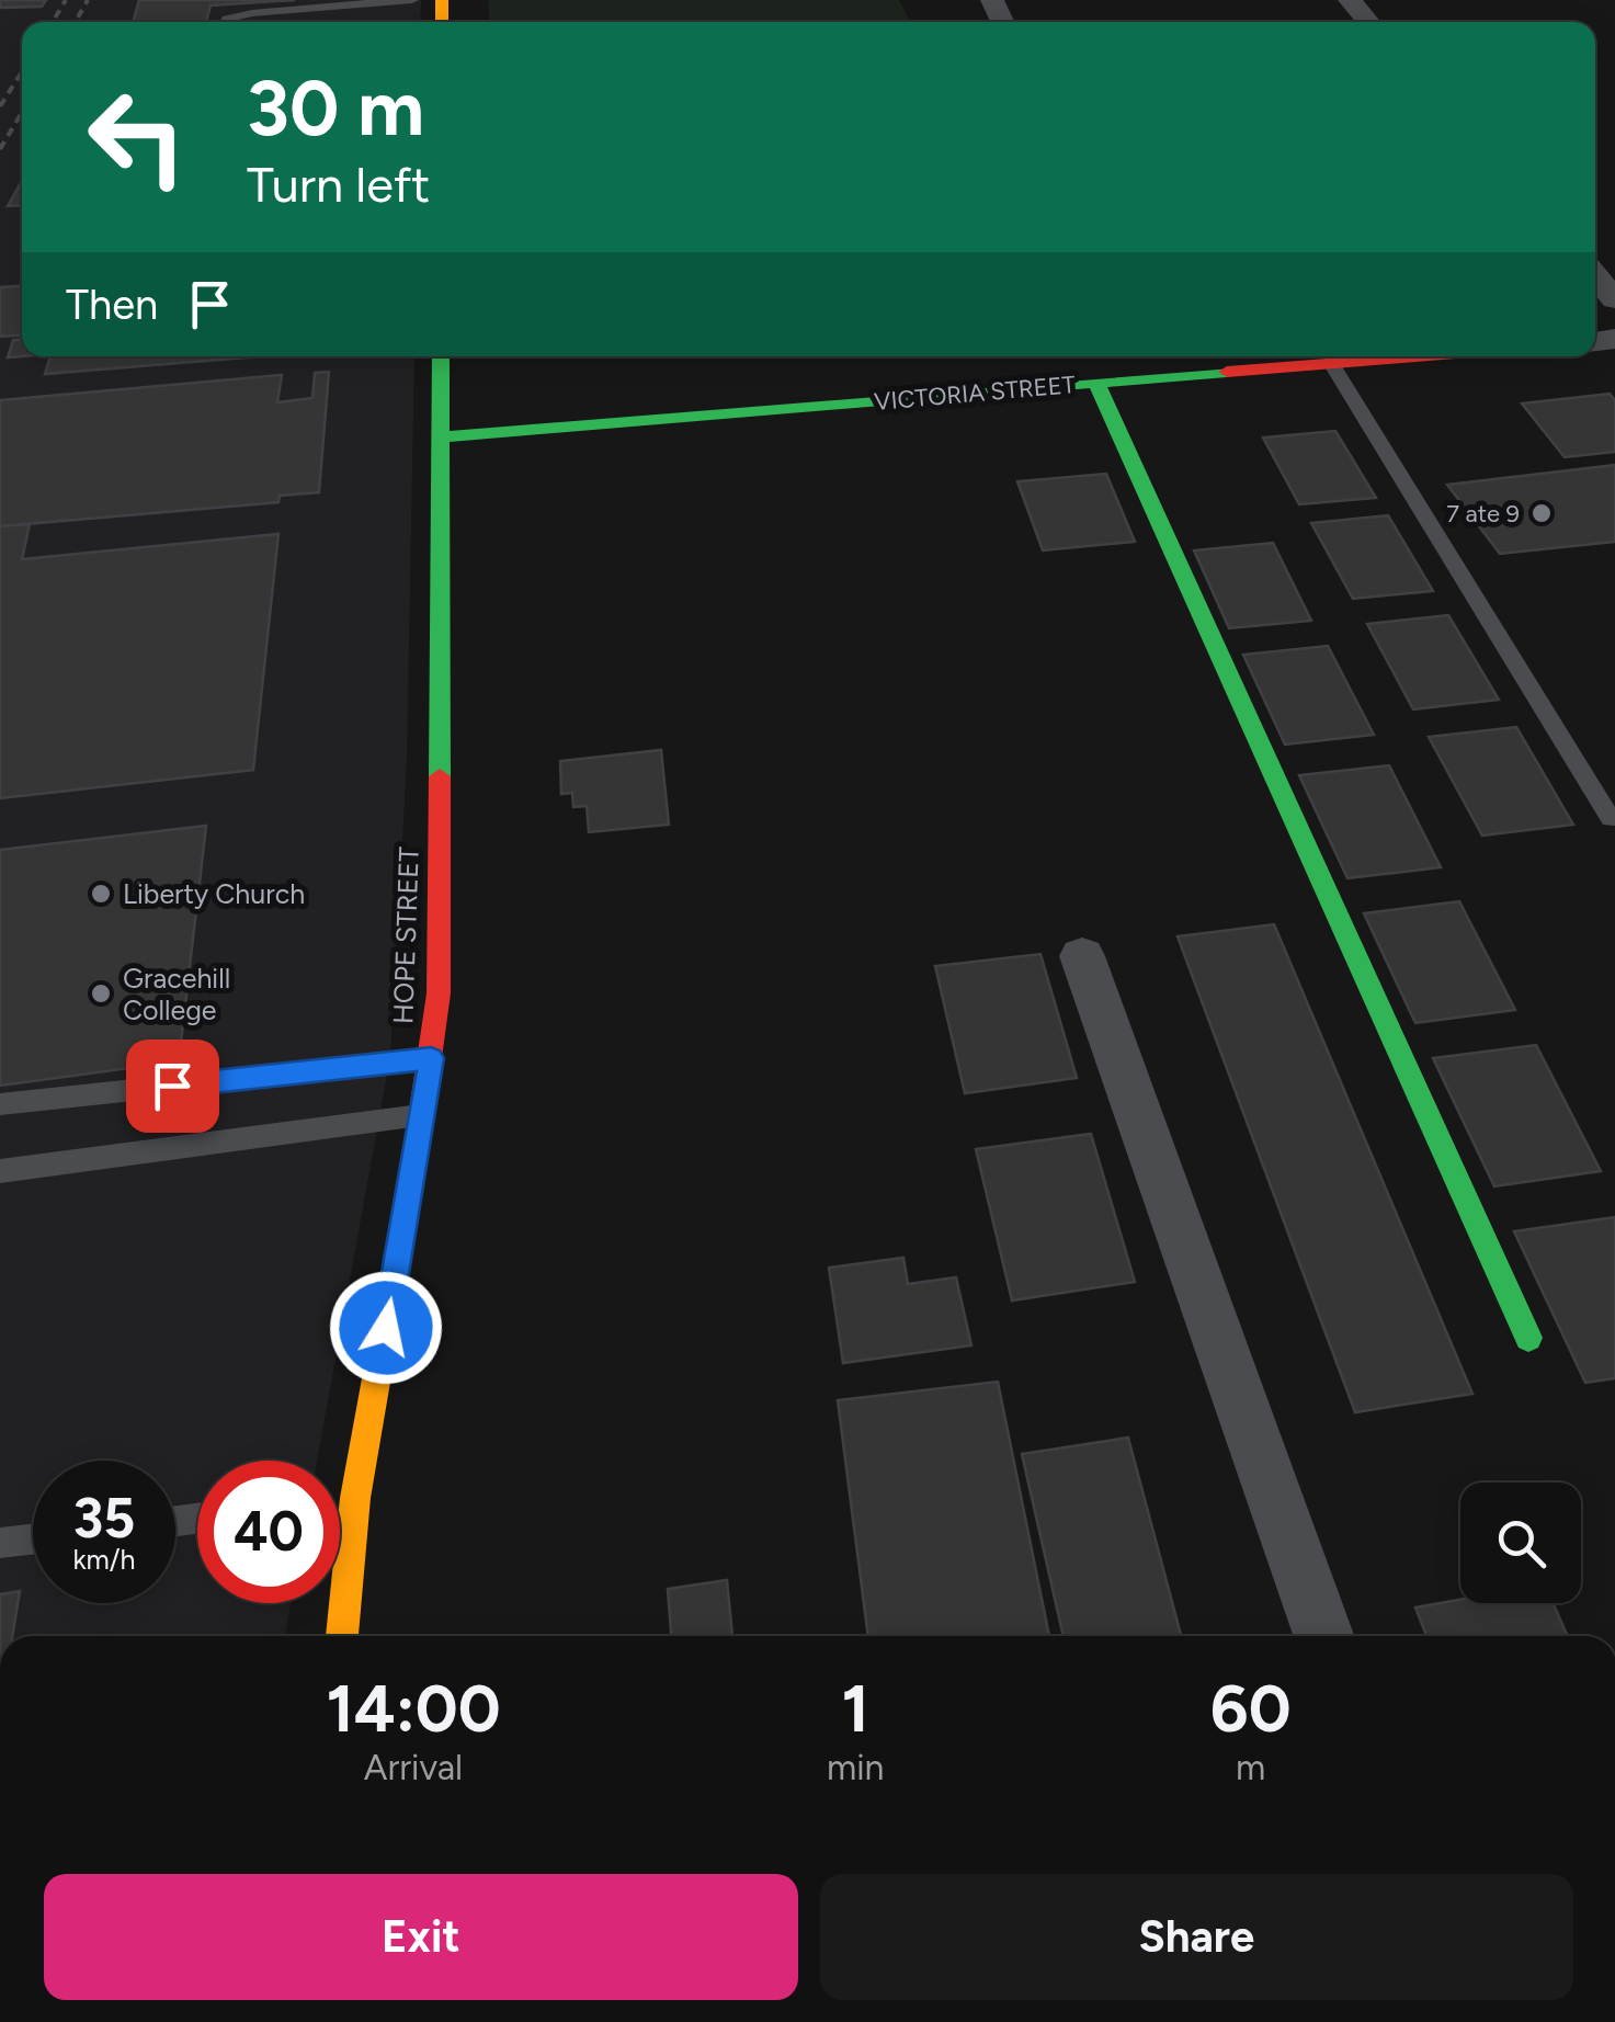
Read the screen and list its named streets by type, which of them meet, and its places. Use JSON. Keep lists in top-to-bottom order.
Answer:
{
  "streets": {
    "street": ["VICTORIA STREET", "HOPE STREET"]
  },
  "crossings": [
    ["VICTORIA STREET", "HOPE STREET"]
  ],
  "places": ["7 ate 9", "Liberty Church", "Gracehill College"],
  "page": {
    "turn": ["30 m", "Turn left"],
    "then": "Then",
    "speed": "35 km/h",
    "limit": "40",
    "eta": [
      "14:00",
      "Arrival",
      "1",
      "min",
      "60",
      "m"
    ],
    "buttons": ["Exit", "Share"]
  }
}
